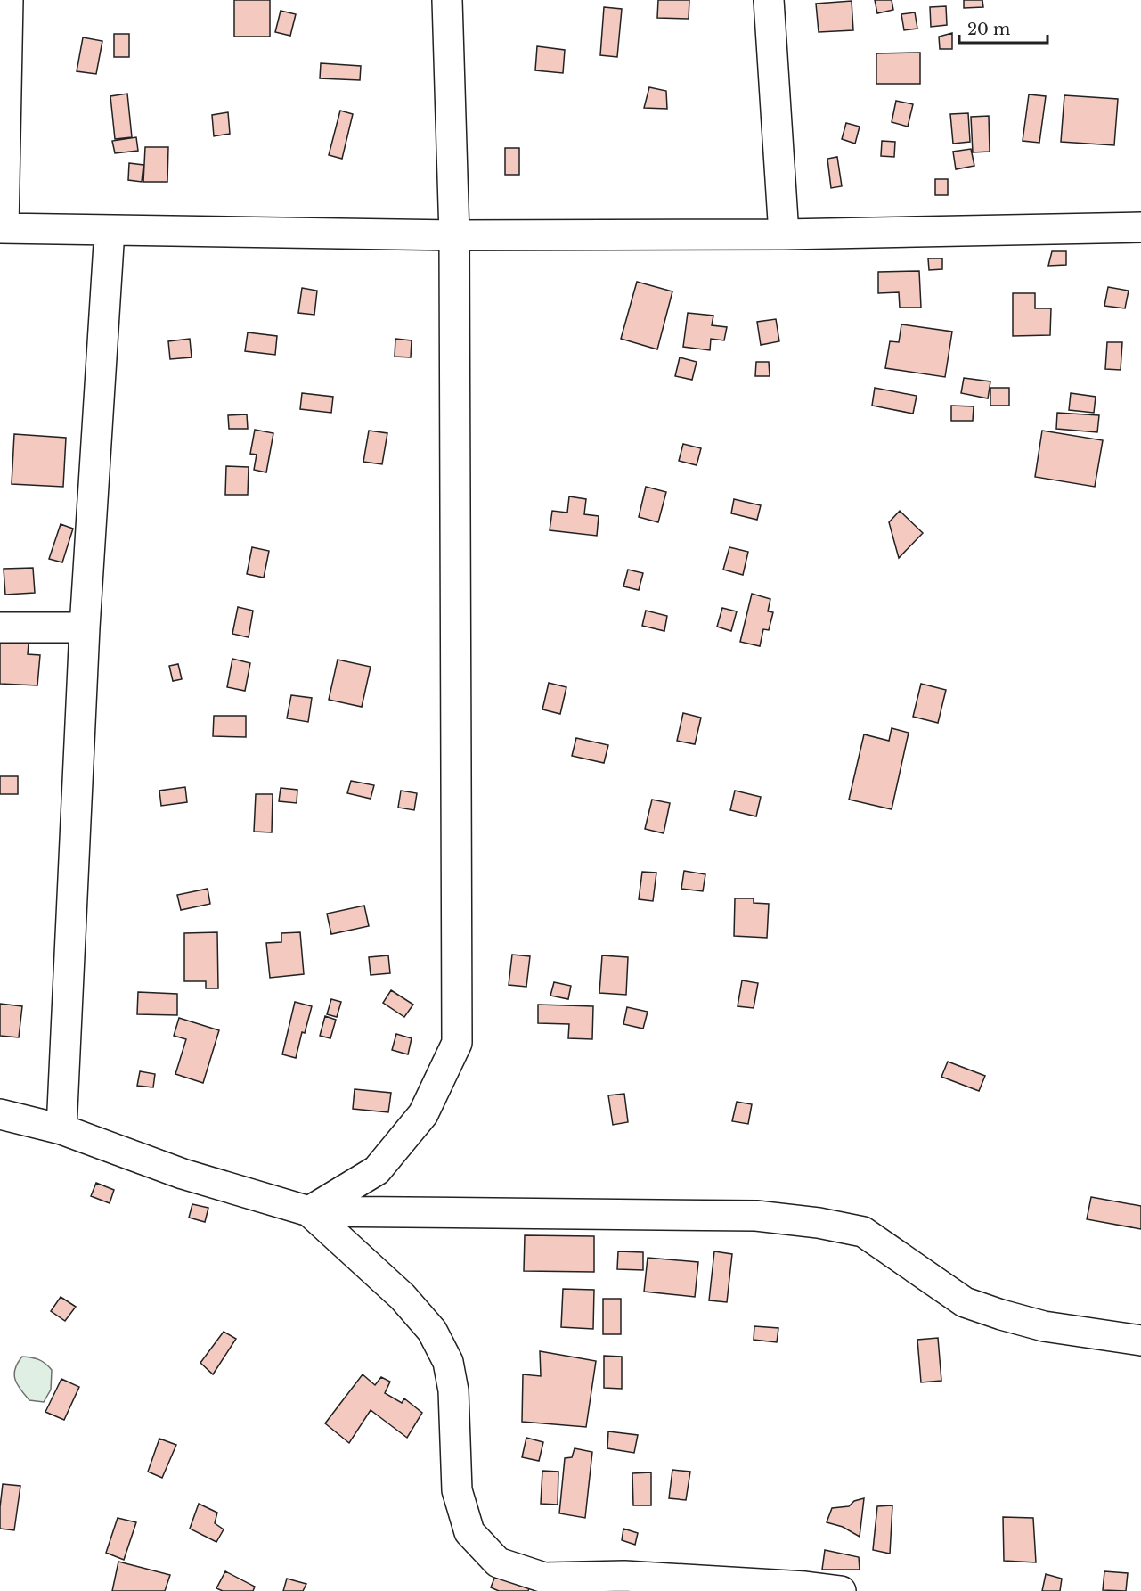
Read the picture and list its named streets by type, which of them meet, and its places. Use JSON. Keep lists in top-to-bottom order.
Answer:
{
  "scale_bar": "20 m"
}
